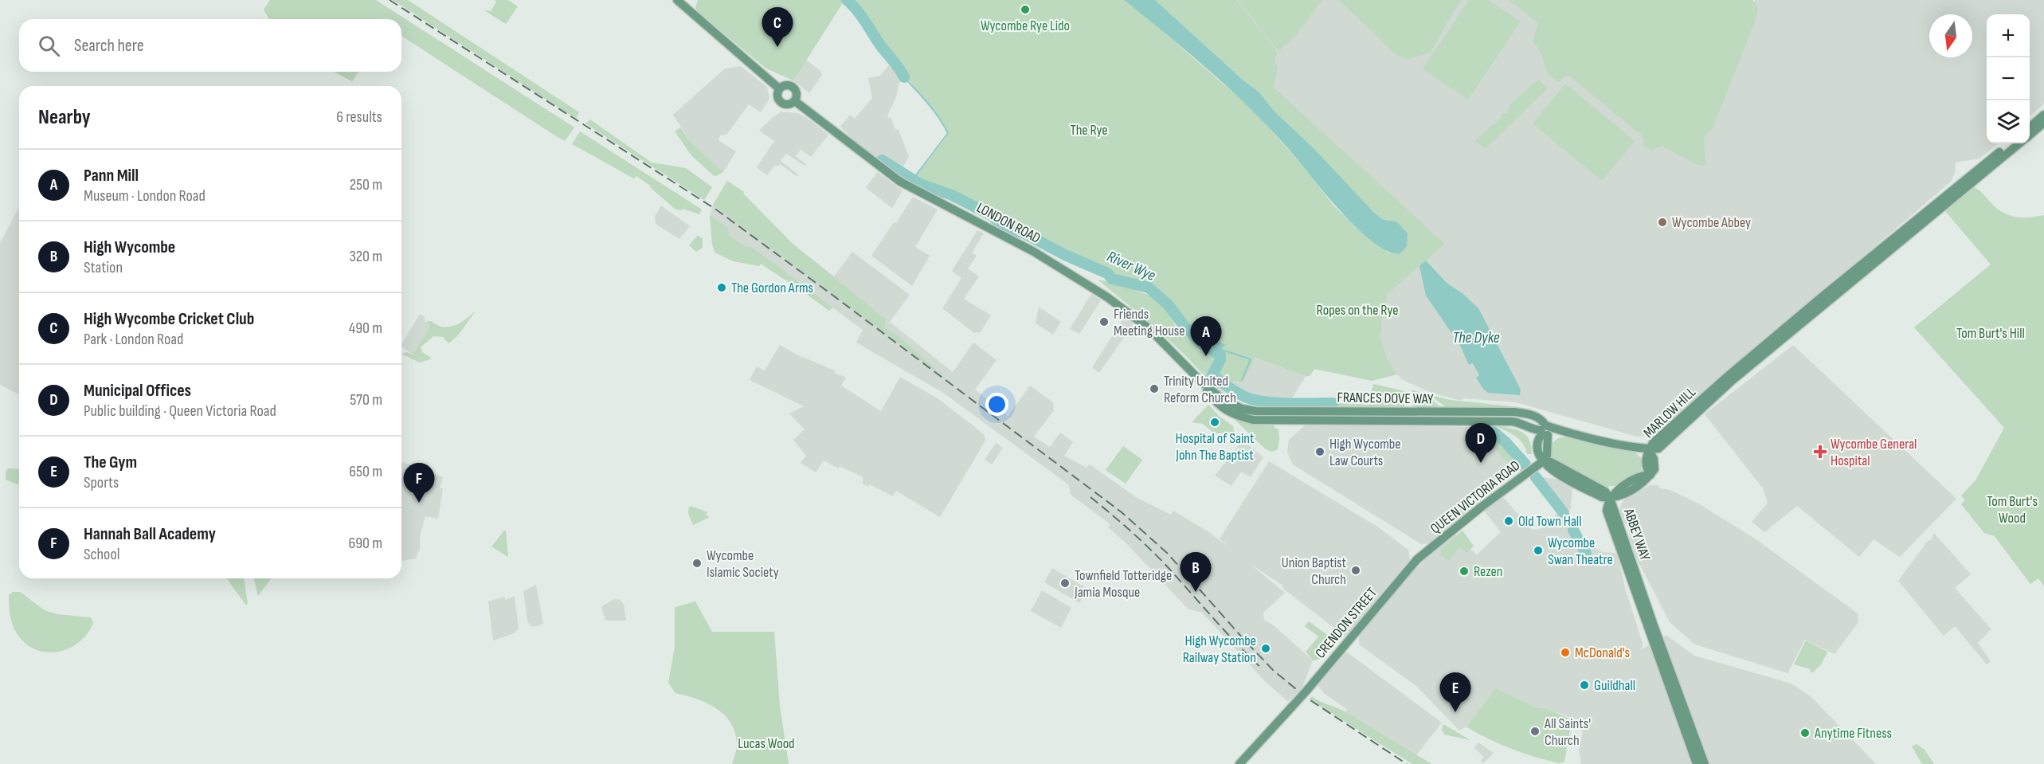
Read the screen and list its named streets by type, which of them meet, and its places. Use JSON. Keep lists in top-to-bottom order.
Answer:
{
  "streets": {
    "main road": [
      "LONDON ROAD",
      "FRANCES DOVE WAY",
      "MARLOW HILL",
      "QUEEN VICTORIA ROAD",
      "ABBEY WAY",
      "CRENDON STREET"
    ]
  },
  "crossings": [
    ["LONDON ROAD", "FRANCES DOVE WAY"],
    ["QUEEN VICTORIA ROAD", "CRENDON STREET"]
  ],
  "water": ["River Wye", "The Dyke"],
  "parks": [
    "The Rye",
    "Ropes on the Rye",
    "Tom Burt's Hill",
    "Tom Burt's Wood",
    "Lucas Wood"
  ],
  "places": {
    "other": [
      "Wycombe Rye Lido",
      "Wycombe Abbey",
      "The Gordon Arms",
      "Friends Meeting House",
      "Trinity United Reform Church",
      "Hospital of Saint John The Baptist",
      "High Wycombe Law Courts",
      "Old Town Hall",
      "Wycombe Swan Theatre",
      "Wycombe Islamic Society",
      "Union Baptist Church",
      "Rezen",
      "Townfield Totteridge Jamia Mosque",
      "High Wycombe Railway Station",
      "McDonald's",
      "Guildhall",
      "All Saints' Church",
      "Anytime Fitness"
    ],
    "health": ["Wycombe General Hospital"]
  },
  "north": "bottom",
  "page": {
    "pins": [
      "C",
      "A",
      "D",
      "F",
      "B",
      "E"
    ],
    "map_buttons": ["+", "−"],
    "search": "Search here",
    "heading": ["Nearby", "6 results"],
    "list": [
      {
        "mark": "A",
        "name": "Pann Mill",
        "note": "Museum · London Road",
        "value": "250 m"
      },
      {
        "mark": "B",
        "name": "High Wycombe",
        "note": "Station",
        "value": "320 m"
      },
      {
        "mark": "C",
        "name": "High Wycombe Cricket Club",
        "note": "Park · London Road",
        "value": "490 m"
      },
      {
        "mark": "D",
        "name": "Municipal Offices",
        "note": "Public building · Queen Victoria Road",
        "value": "570 m"
      },
      {
        "mark": "E",
        "name": "The Gym",
        "note": "Sports",
        "value": "650 m"
      },
      {
        "mark": "F",
        "name": "Hannah Ball Academy",
        "note": "School",
        "value": "690 m"
      }
    ]
  }
}
